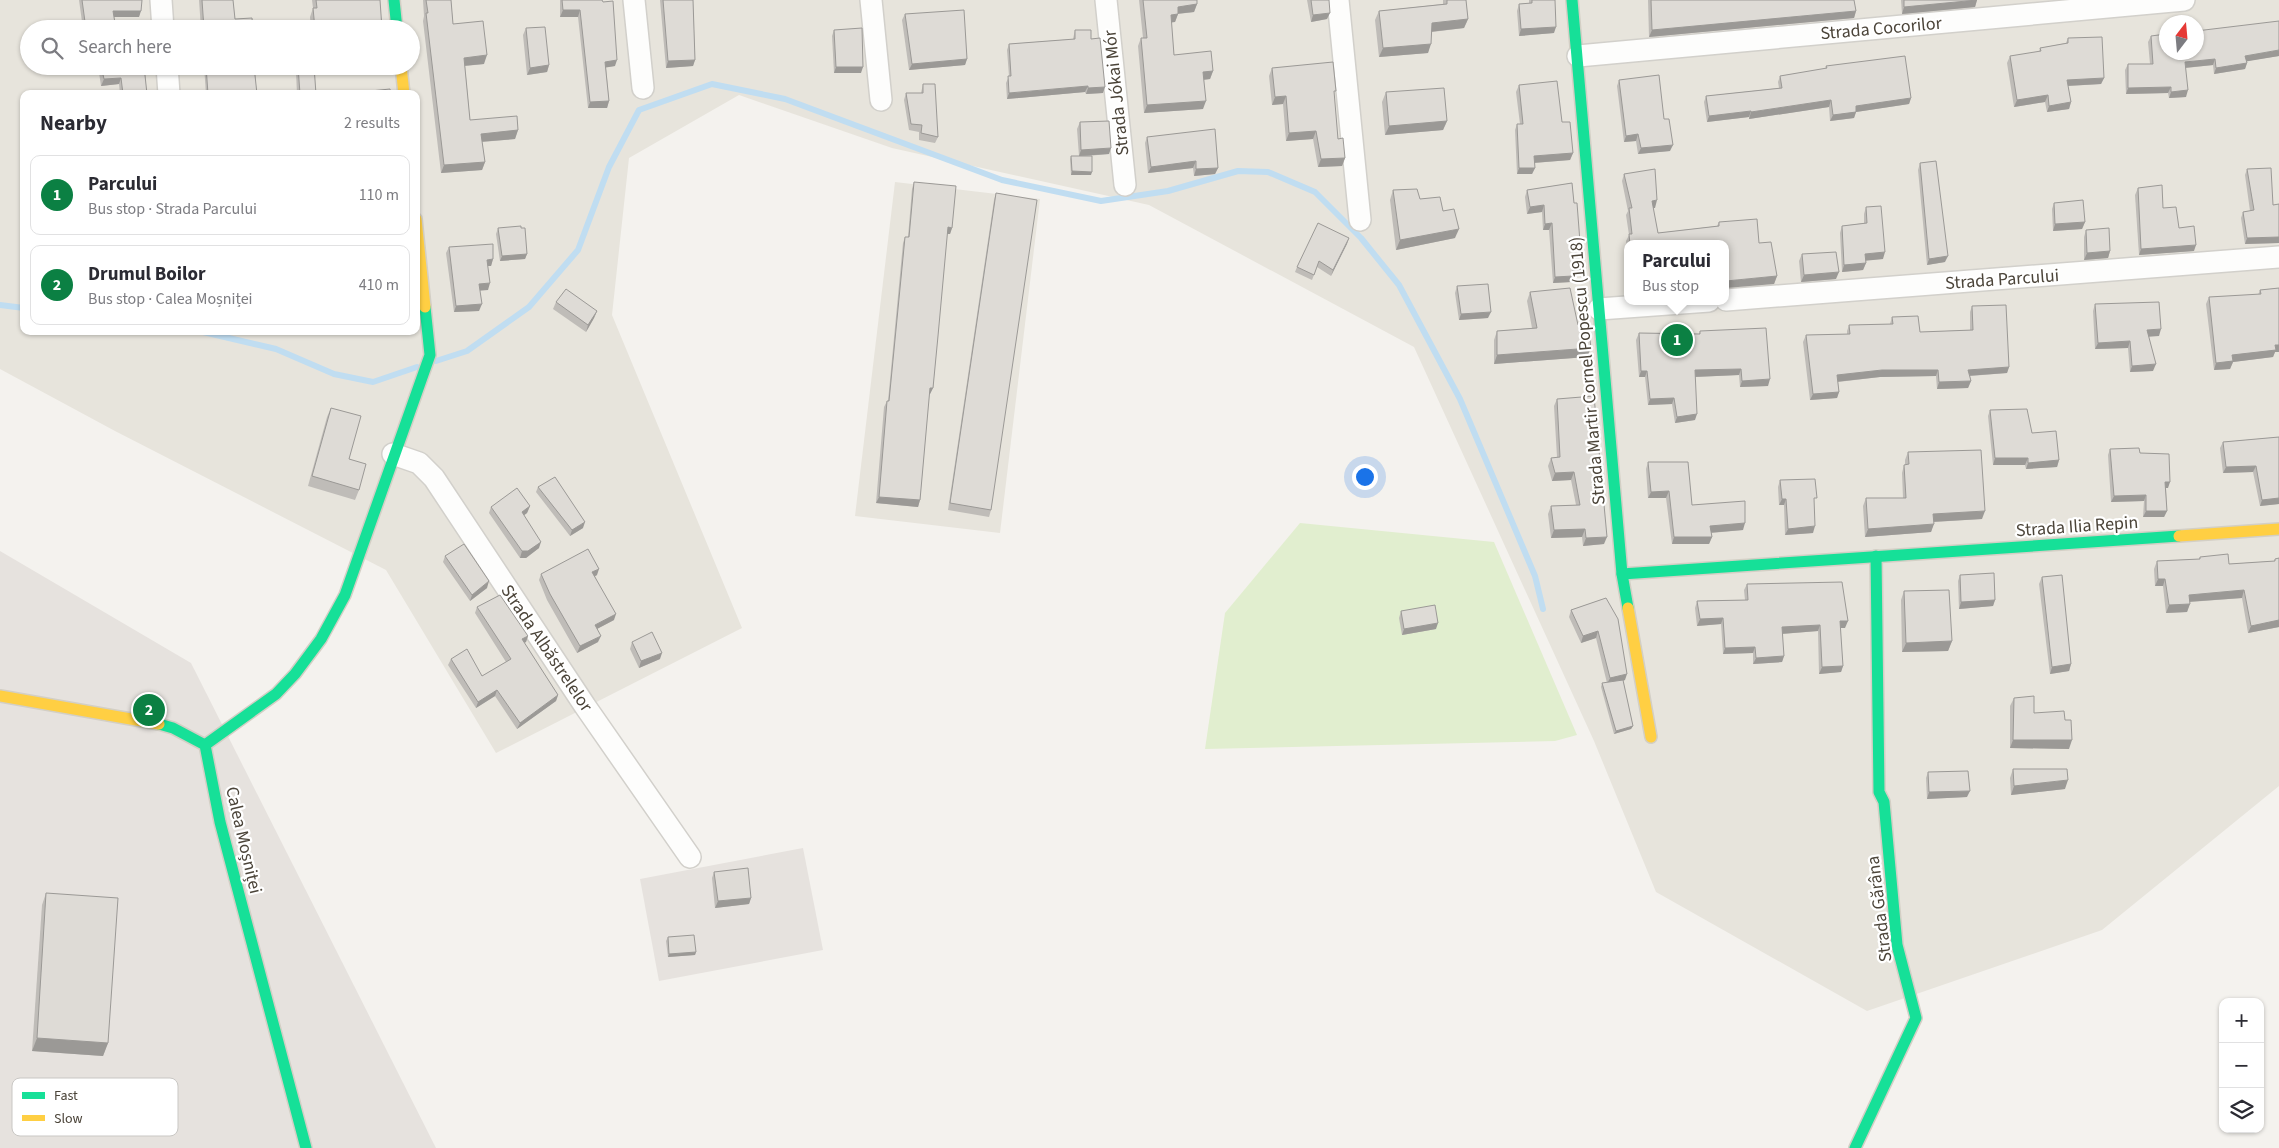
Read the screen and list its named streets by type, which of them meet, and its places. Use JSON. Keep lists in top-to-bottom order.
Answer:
{
  "streets": {
    "street": [
      "Strada Cocorilor",
      "Strada Jókai Mór",
      "Strada Parcului",
      "Strada Martir Cornel Popescu (1918)",
      "Strada Ilia Repin",
      "Strada Albăstrelelor",
      "Calea Moșniței",
      "Strada Gărâna"
    ]
  },
  "crossings": [
    ["Strada Cocorilor", "Strada Martir Cornel Popescu (1918)"],
    ["Strada Martir Cornel Popescu (1918)", "Strada Ilia Repin"],
    ["Strada Ilia Repin", "Strada Gărâna"]
  ],
  "legend": ["Fast", "Slow"],
  "north": "top",
  "page": {
    "search": "Search here",
    "heading": ["Nearby", "2 results"],
    "list": [
      {
        "mark": "1",
        "name": "Parcului",
        "note": "Bus stop · Strada Parcului",
        "value": "110 m"
      },
      {
        "mark": "2",
        "name": "Drumul Boilor",
        "note": "Bus stop · Calea Moșniței",
        "value": "410 m"
      }
    ],
    "popup": ["Parcului", "Bus stop"],
    "pins": ["1", "2"],
    "map_buttons": ["+", "−"]
  }
}
